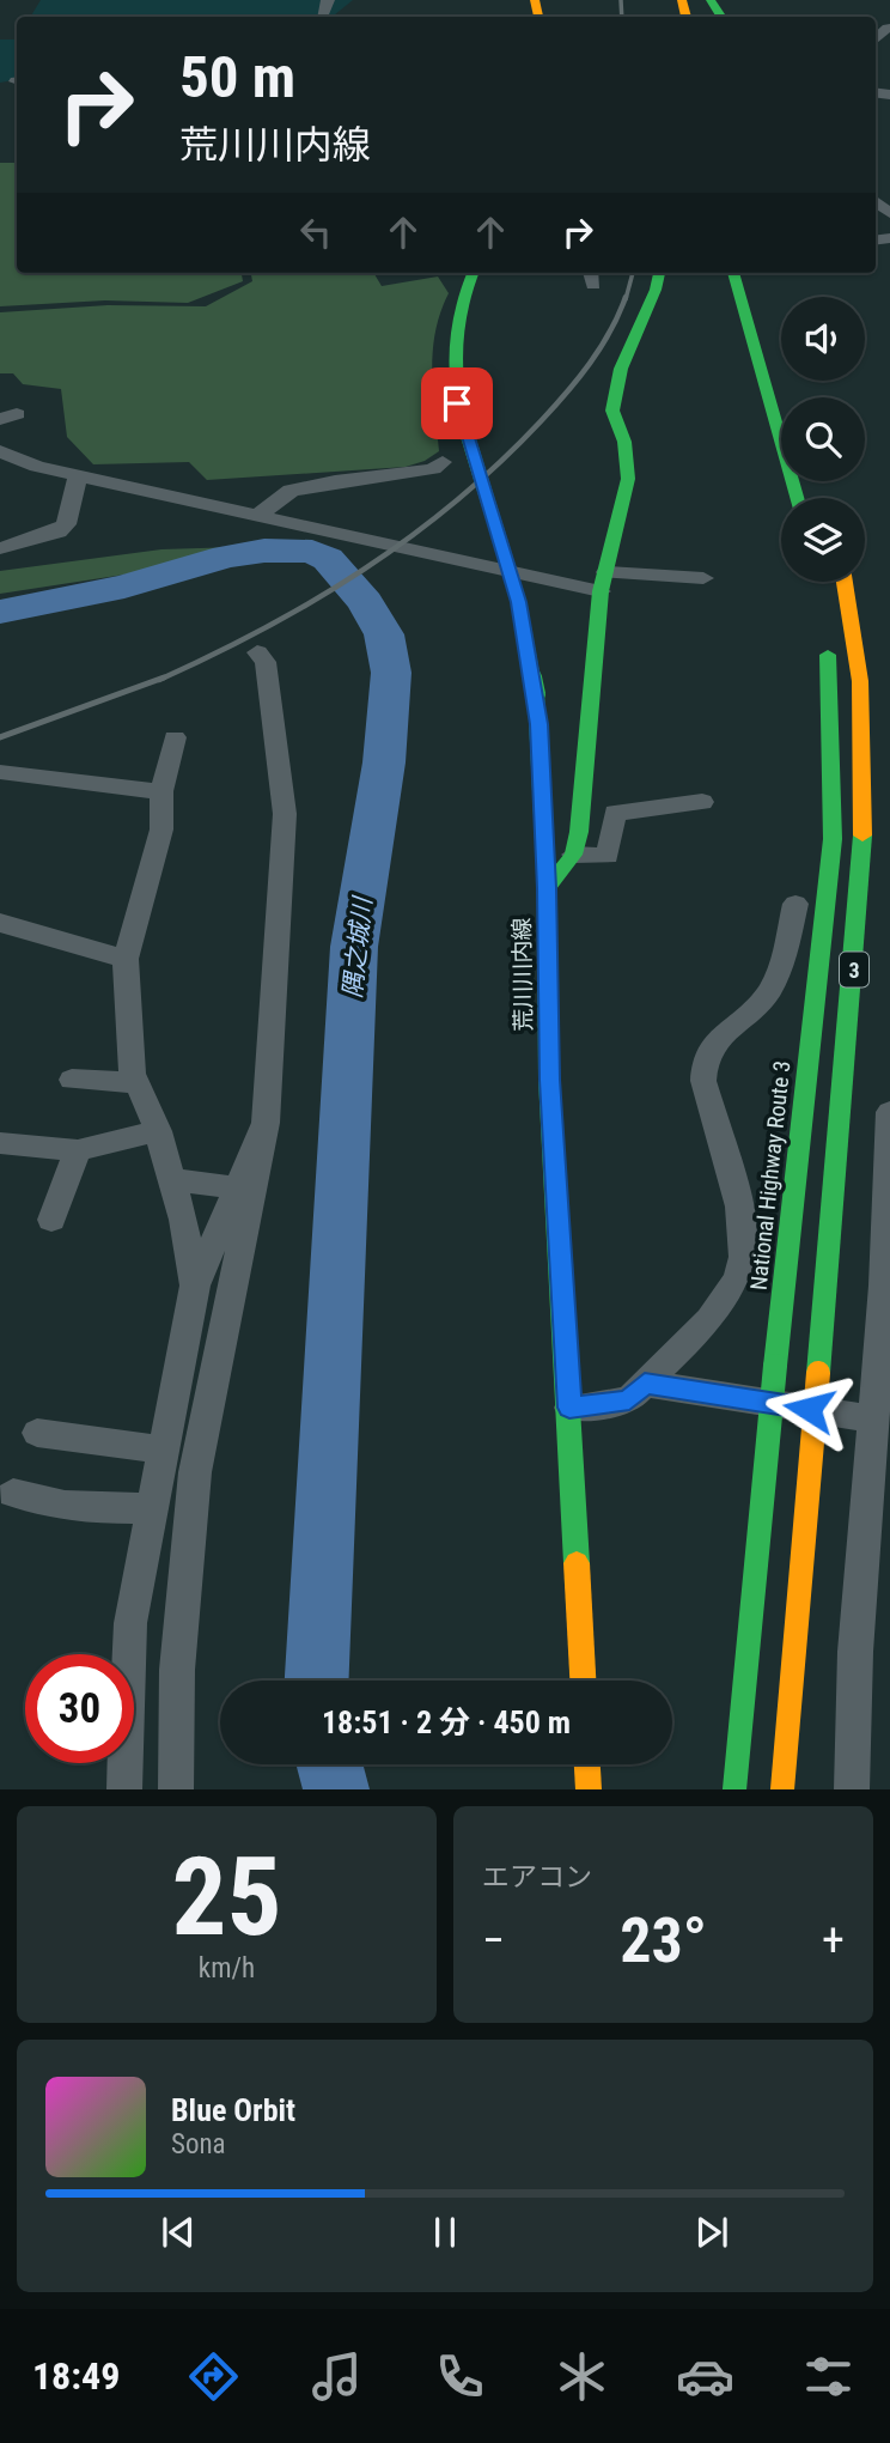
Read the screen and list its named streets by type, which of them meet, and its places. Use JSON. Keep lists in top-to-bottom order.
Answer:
{
  "streets": {
    "main road": ["3", "荒川川内線", "National Highway Route 3"]
  },
  "water": ["隅之城川"],
  "page": {
    "turn": ["50 m", "荒川川内線"],
    "limit": "30",
    "trip": "18:51 · 2 分 · 450 m",
    "tile": [
      ["25", "km/h"],
      "エアコン"
    ],
    "heat": ["−", "23°", "+"],
    "song": ["Blue Orbit", "Sona"],
    "tabs": "18:49"
  }
}
